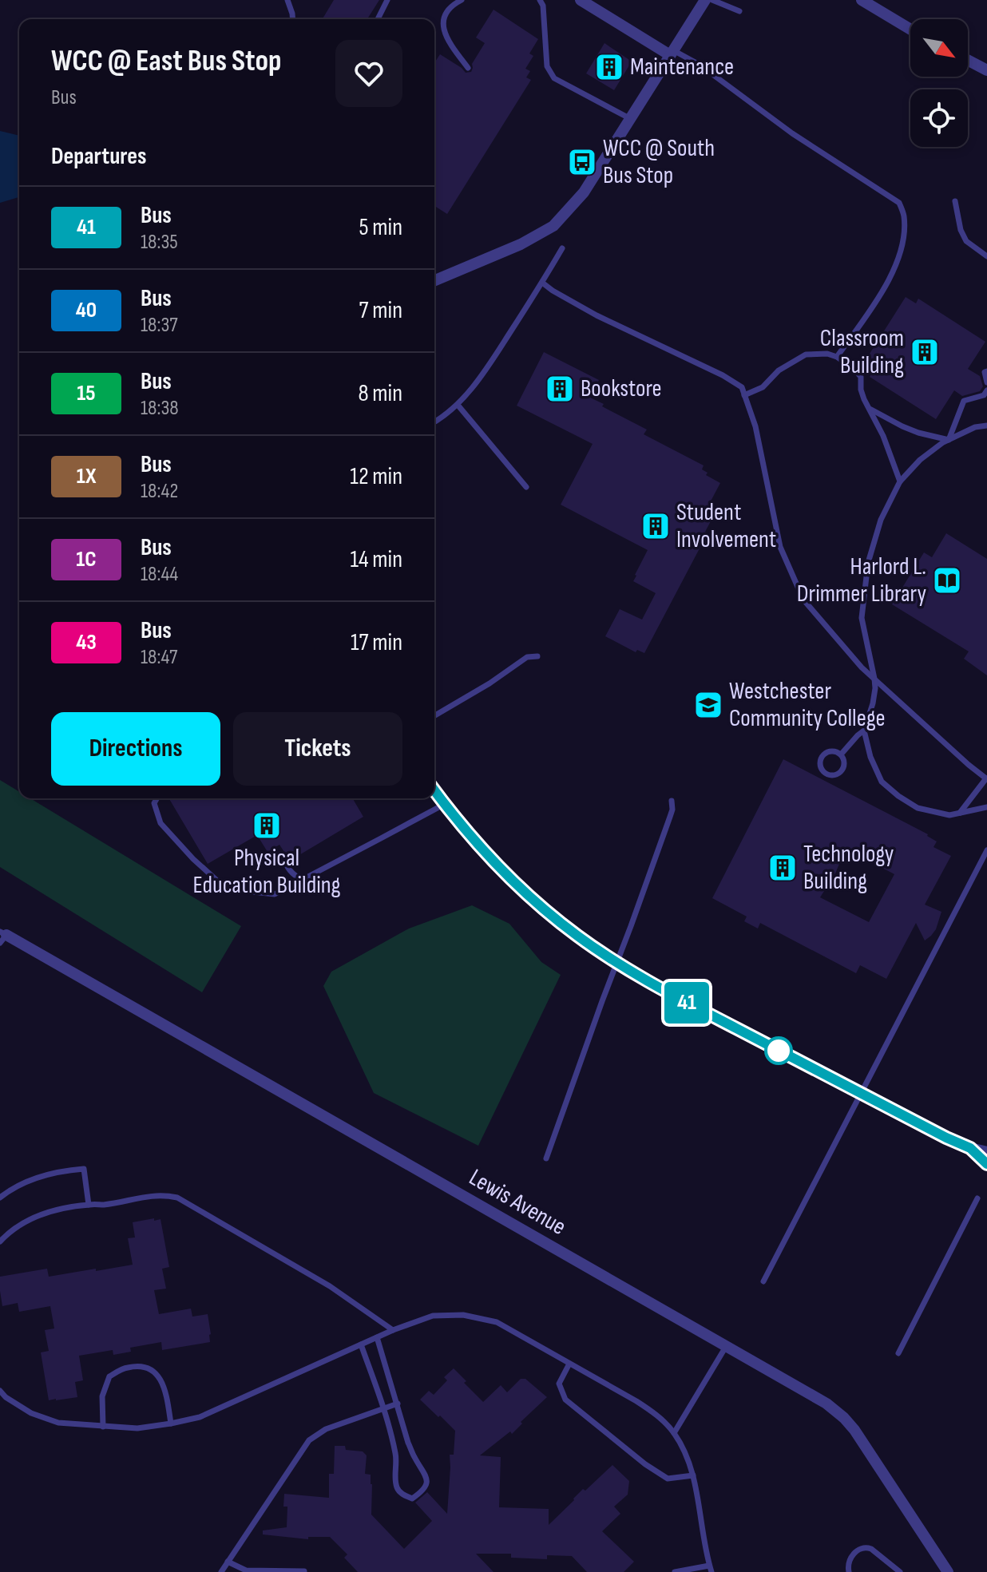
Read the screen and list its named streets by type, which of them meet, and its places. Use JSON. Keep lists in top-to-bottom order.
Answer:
{
  "streets": {
    "street": ["Lewis Avenue"]
  },
  "places": {
    "building": [
      "Maintenance",
      "Classroom Building",
      "Bookstore",
      "Student Involvement",
      "Physical Education Building",
      "Technology Building"
    ],
    "bus stop": ["WCC @ South Bus Stop"],
    "library": ["Harlord L. Drimmer Library"],
    "school or university": ["Westchester Community College"]
  },
  "lines": ["bus line 41"],
  "north": "bottom right",
  "page": {
    "on_map": "41",
    "heading": [
      ["WCC @ East Bus Stop", "Bus"],
      "Departures"
    ],
    "list": [
      {
        "mark": "41",
        "name": "Bus",
        "note": "18:35",
        "value": "5 min"
      },
      {
        "mark": "40",
        "name": "Bus",
        "note": "18:37",
        "value": "7 min"
      },
      {
        "mark": "15",
        "name": "Bus",
        "note": "18:38",
        "value": "8 min"
      },
      {
        "mark": "1X",
        "name": "Bus",
        "note": "18:42",
        "value": "12 min"
      },
      {
        "mark": "1C",
        "name": "Bus",
        "note": "18:44",
        "value": "14 min"
      },
      {
        "mark": "43",
        "name": "Bus",
        "note": "18:47",
        "value": "17 min"
      }
    ],
    "buttons": ["Directions", "Tickets"]
  }
}
